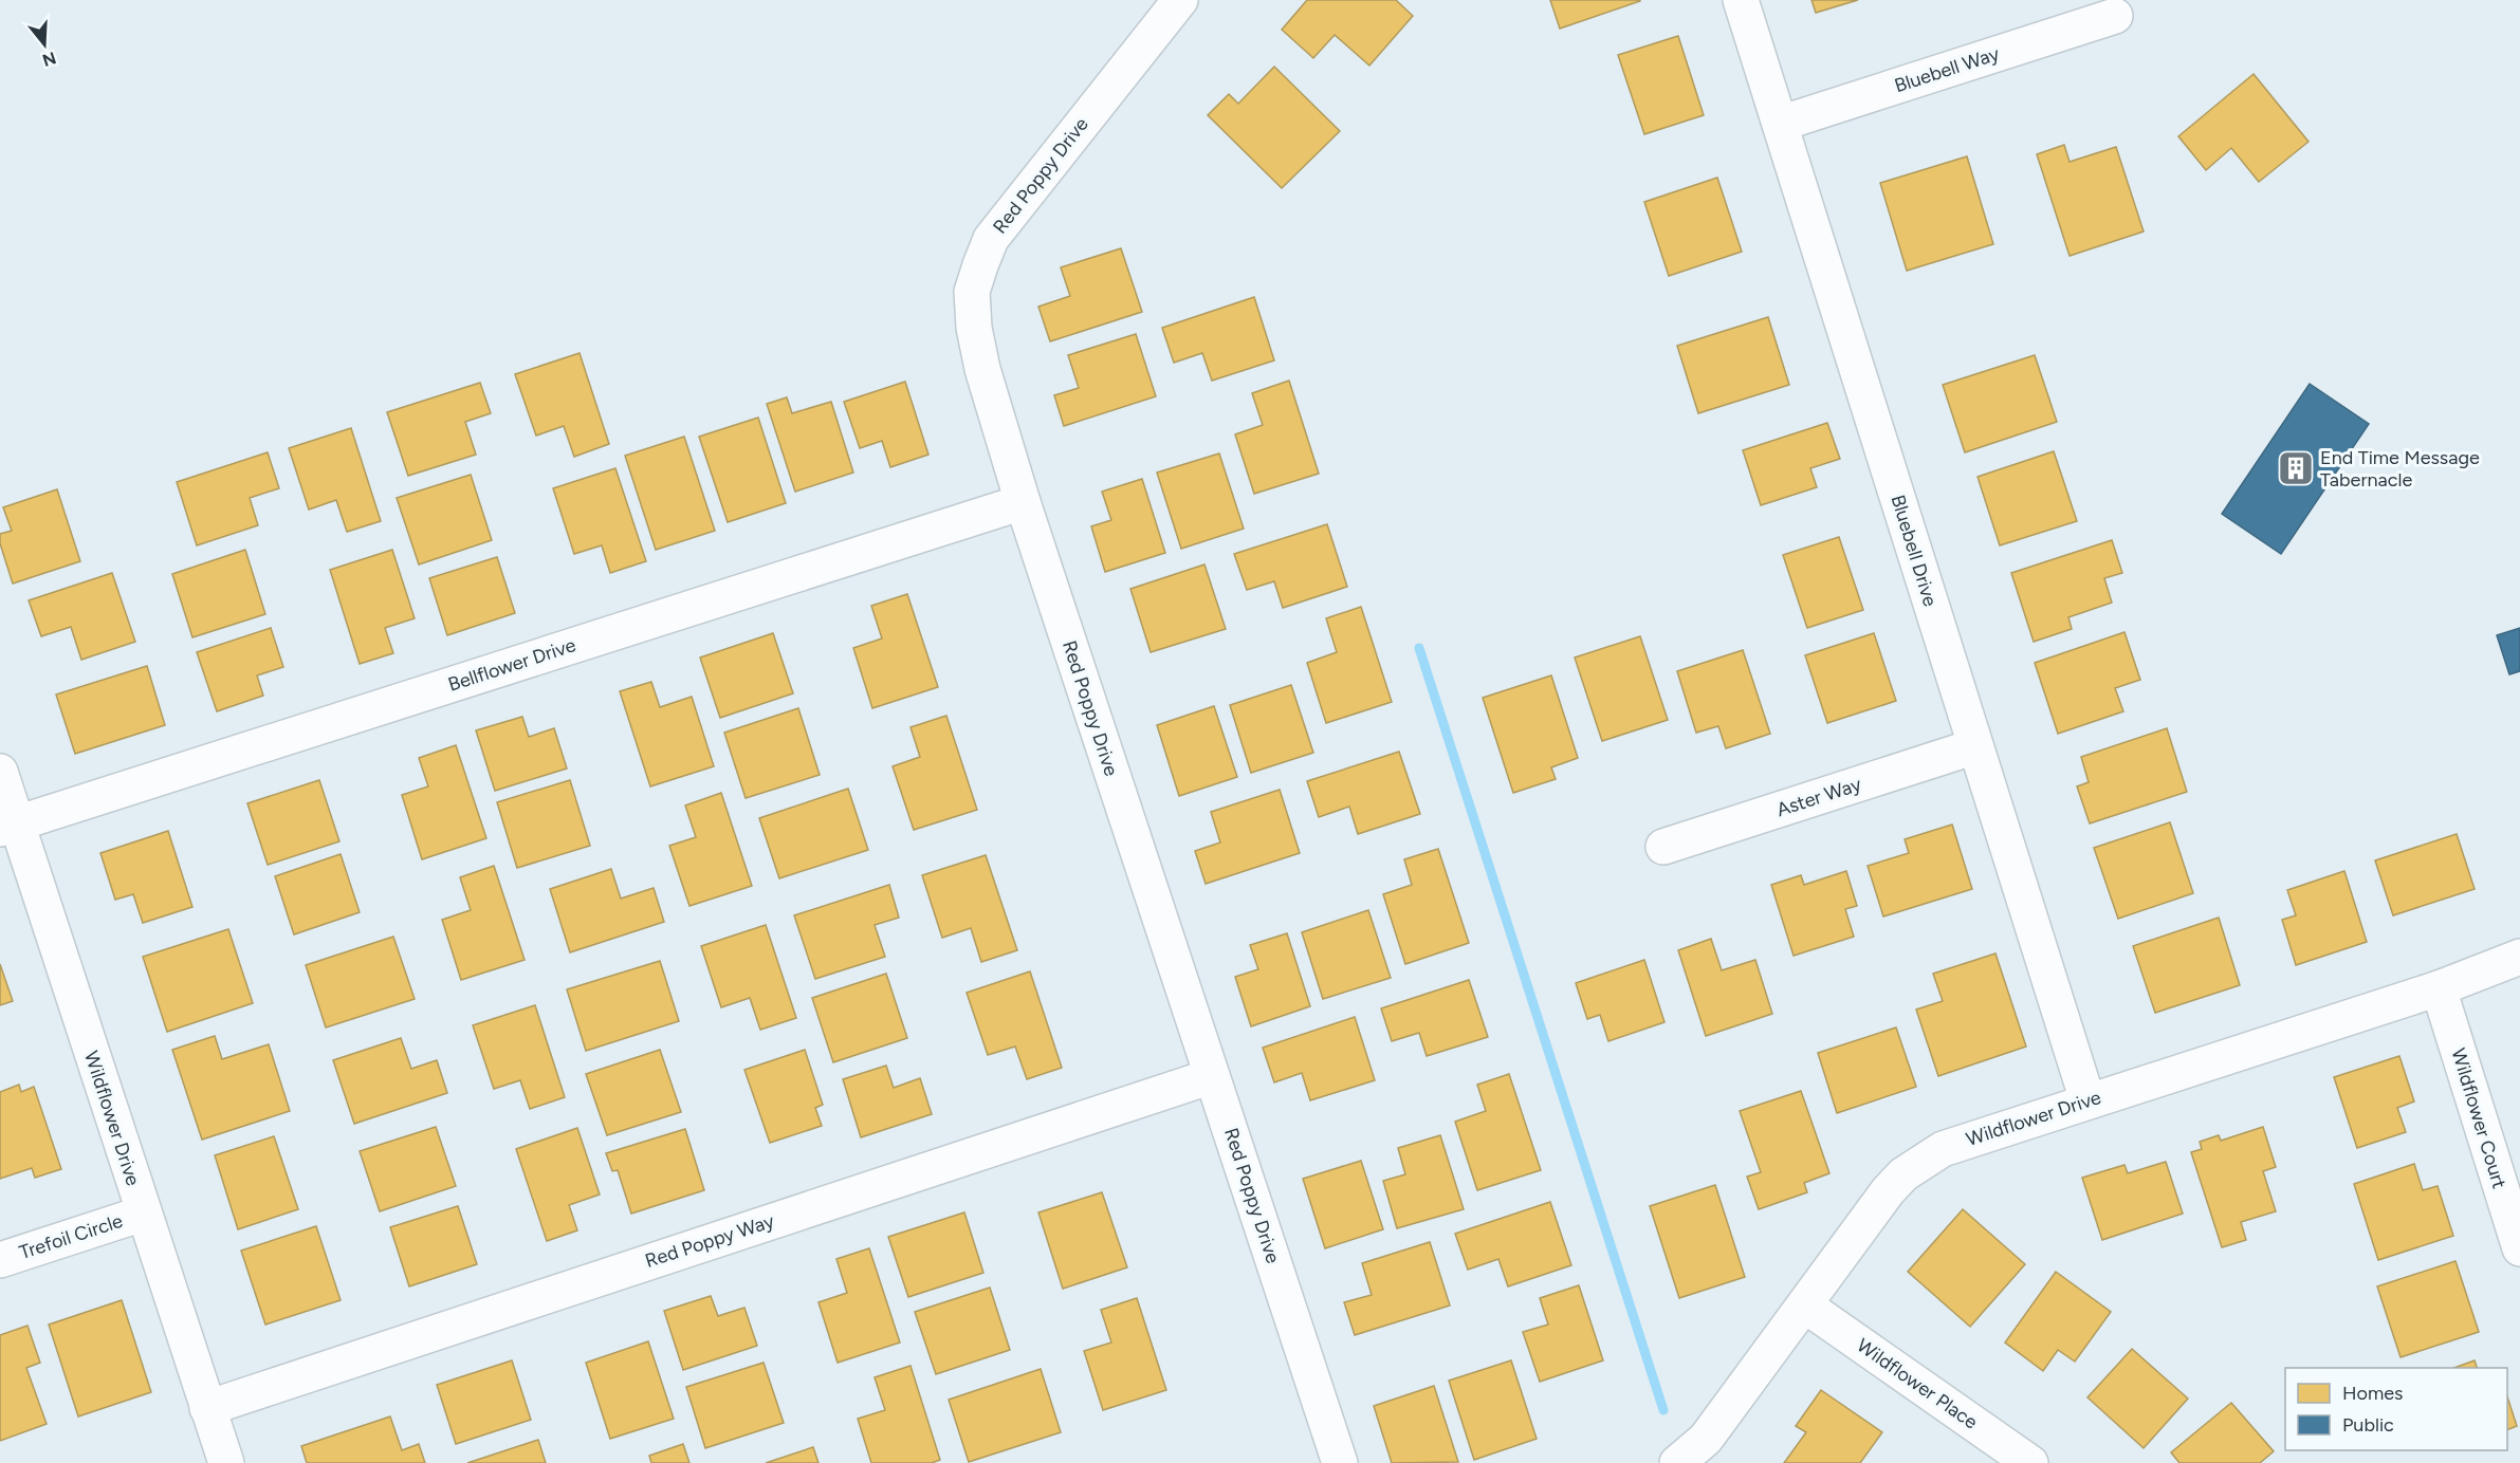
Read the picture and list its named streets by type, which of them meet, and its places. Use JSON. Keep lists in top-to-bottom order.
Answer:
{
  "streets": {
    "street": [
      "Bluebell Way",
      "Red Poppy Drive",
      "Bluebell Drive",
      "Bellflower Drive",
      "Aster Way",
      "Wildflower Drive",
      "Wildflower Court",
      "Trefoil Circle",
      "Red Poppy Way",
      "Wildflower Place"
    ]
  },
  "crossings": [
    ["Bluebell Way", "Bluebell Drive"],
    ["Red Poppy Drive", "Bellflower Drive"],
    ["Red Poppy Drive", "Red Poppy Way"],
    ["Bluebell Drive", "Aster Way"],
    ["Bluebell Drive", "Wildflower Drive"],
    ["Bellflower Drive", "Wildflower Drive"],
    ["Wildflower Drive", "Wildflower Court"],
    ["Wildflower Drive", "Trefoil Circle"],
    ["Wildflower Drive", "Red Poppy Way"],
    ["Wildflower Drive", "Wildflower Place"]
  ],
  "places": {
    "building": ["End Time Message Tabernacle"]
  },
  "legend": ["Homes", "Public"],
  "north": "bottom"
}
